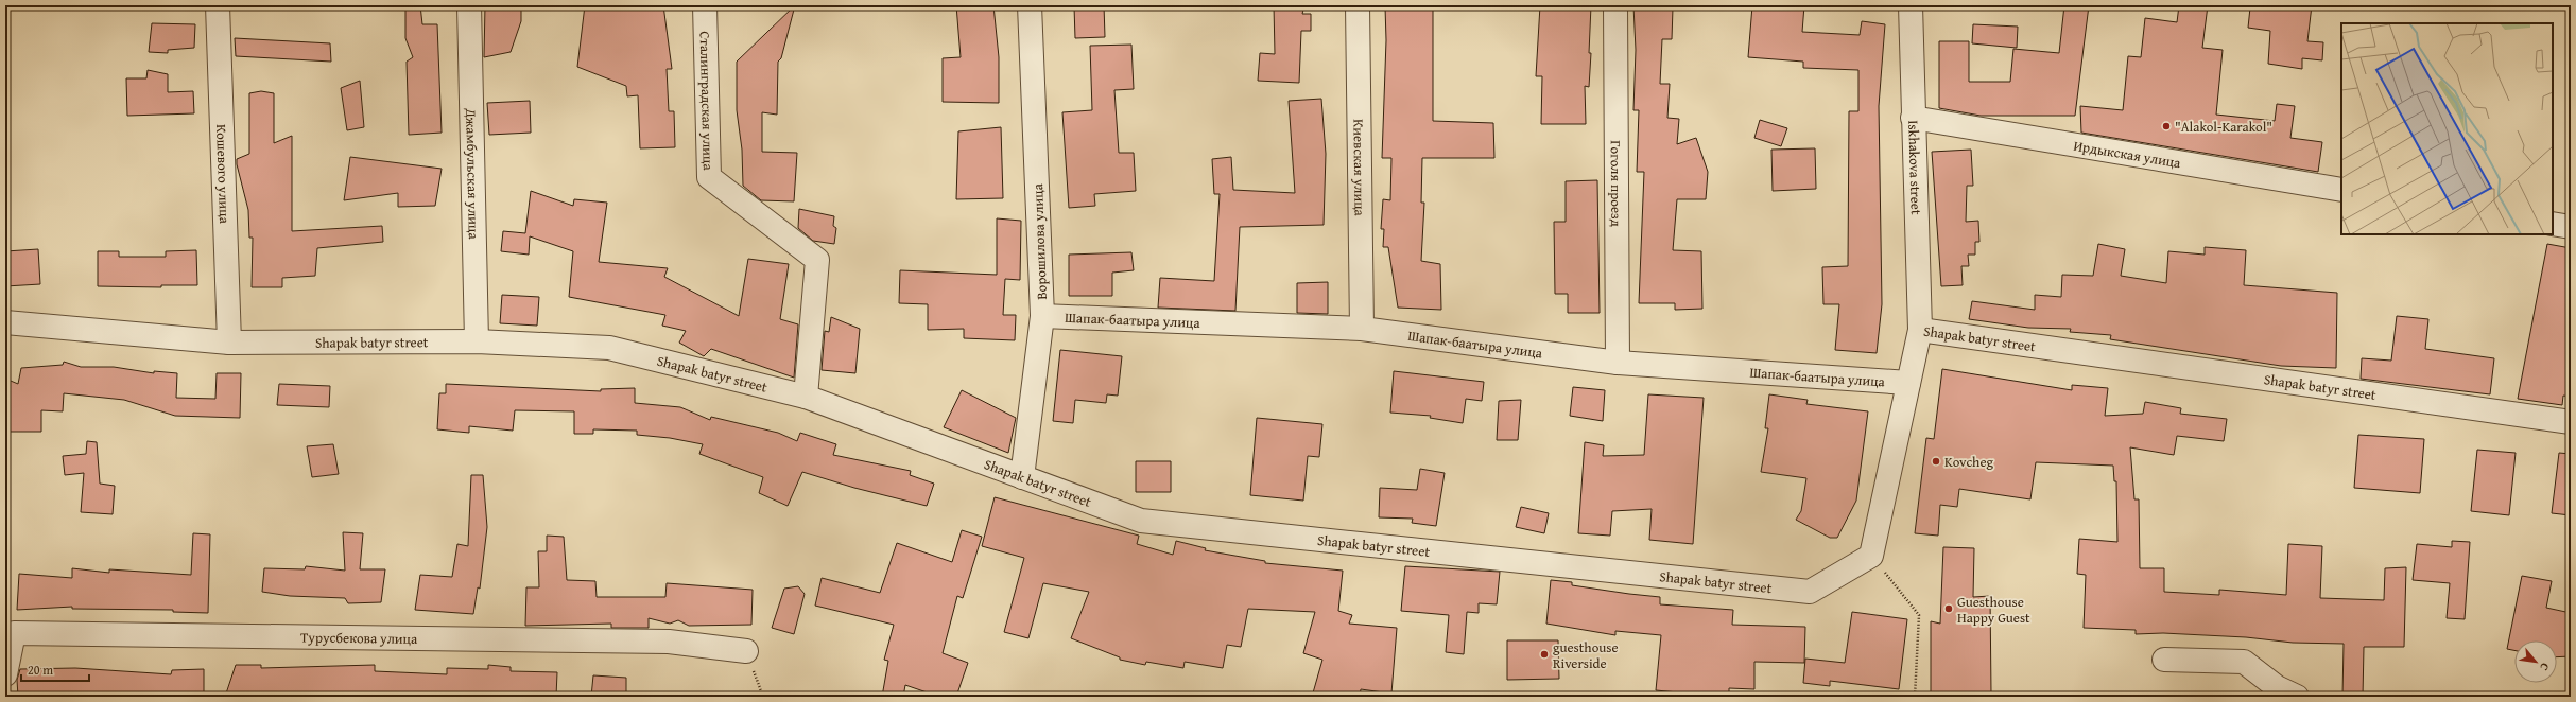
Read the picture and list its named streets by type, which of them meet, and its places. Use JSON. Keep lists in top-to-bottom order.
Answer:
{
  "streets": {
    "street": [
      "Сталинградская улица",
      "Ирдыкская улица",
      "Киевская улица",
      "Iskhakova street",
      "Кошевого улица",
      "Джамбульская улица",
      "Гоголя проезд",
      "Ворошилова улица",
      "Шапак-баатыра улица",
      "Shapak batyr street",
      "Турусбекова улица"
    ]
  },
  "crossings": [
    ["Сталинградская улица", "Shapak batyr street"],
    ["Ирдыкская улица", "Iskhakova street"],
    ["Киевская улица", "Шапак-баатыра улица"],
    ["Iskhakova street", "Shapak batyr street"],
    ["Кошевого улица", "Shapak batyr street"],
    ["Джамбульская улица", "Shapak batyr street"],
    ["Гоголя проезд", "Шапак-баатыра улица"],
    ["Ворошилова улица", "Шапак-баатыра улица"],
    ["Ворошилова улица", "Shapak batyr street"],
    ["Шапак-баатыра улица", "Shapak batyr street"]
  ],
  "places": [
    "\"Alakol-Karakol\"",
    "Kovcheg",
    "Guesthouse Happy Guest",
    "guesthouse Riverside"
  ],
  "scale_bar": "20 m",
  "north": "bottom right"
}
